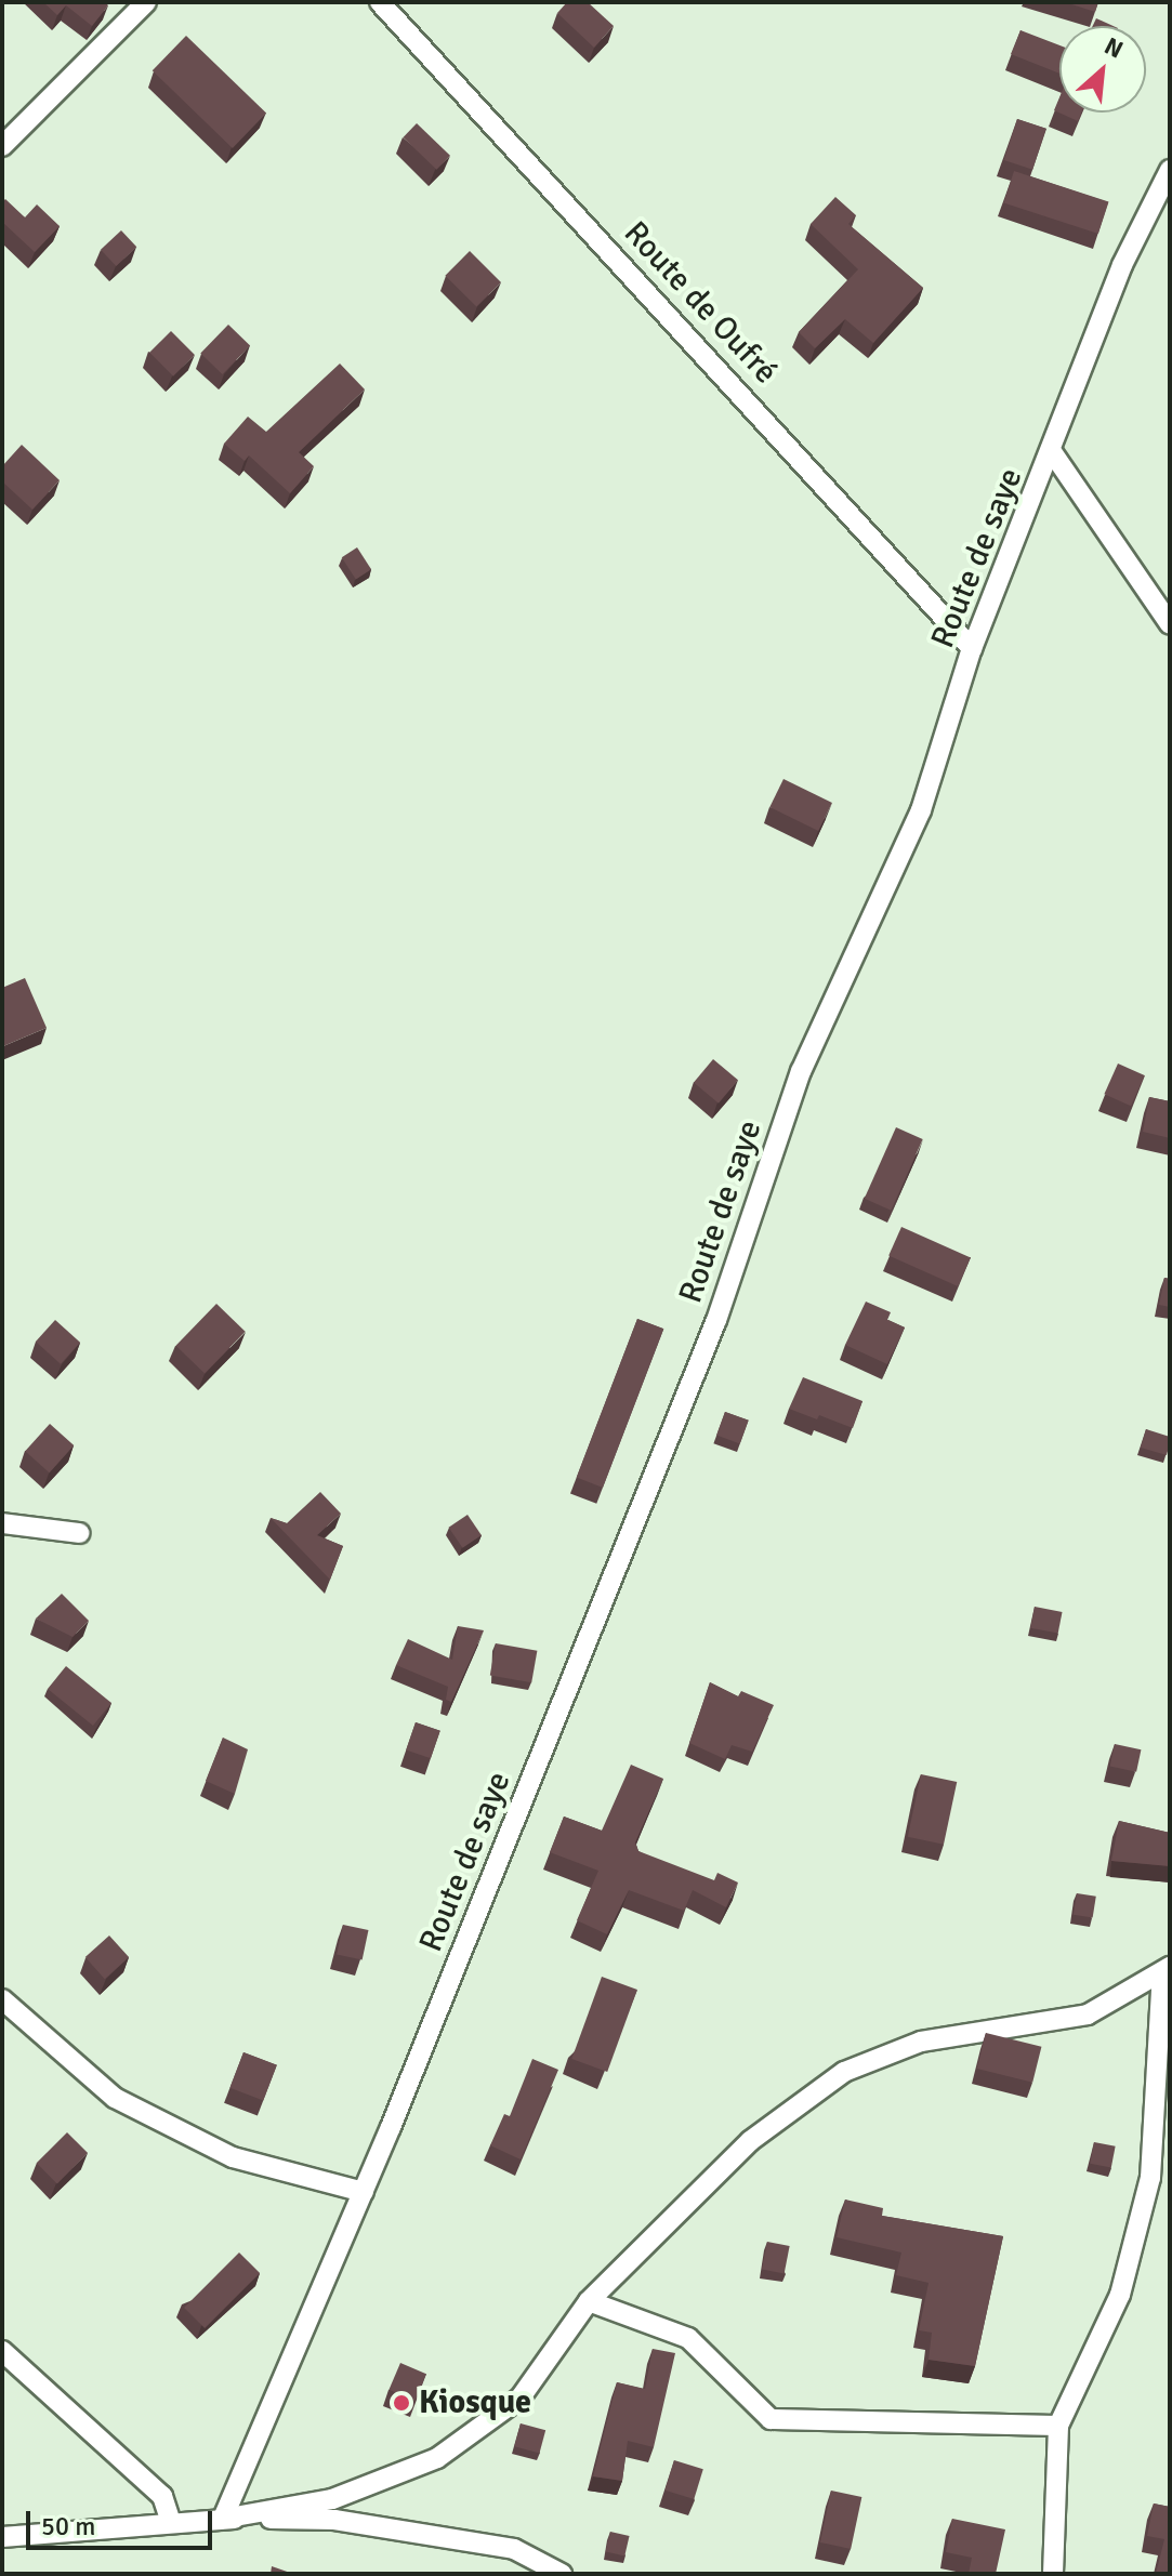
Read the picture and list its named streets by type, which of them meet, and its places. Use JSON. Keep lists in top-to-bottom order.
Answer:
{
  "streets": {
    "street": ["Route de Oufré", "Route de saye"]
  },
  "crossings": [
    ["Route de Oufré", "Route de saye"]
  ],
  "places": ["Kiosque"],
  "scale_bar": "50 m",
  "north": "top right"
}
